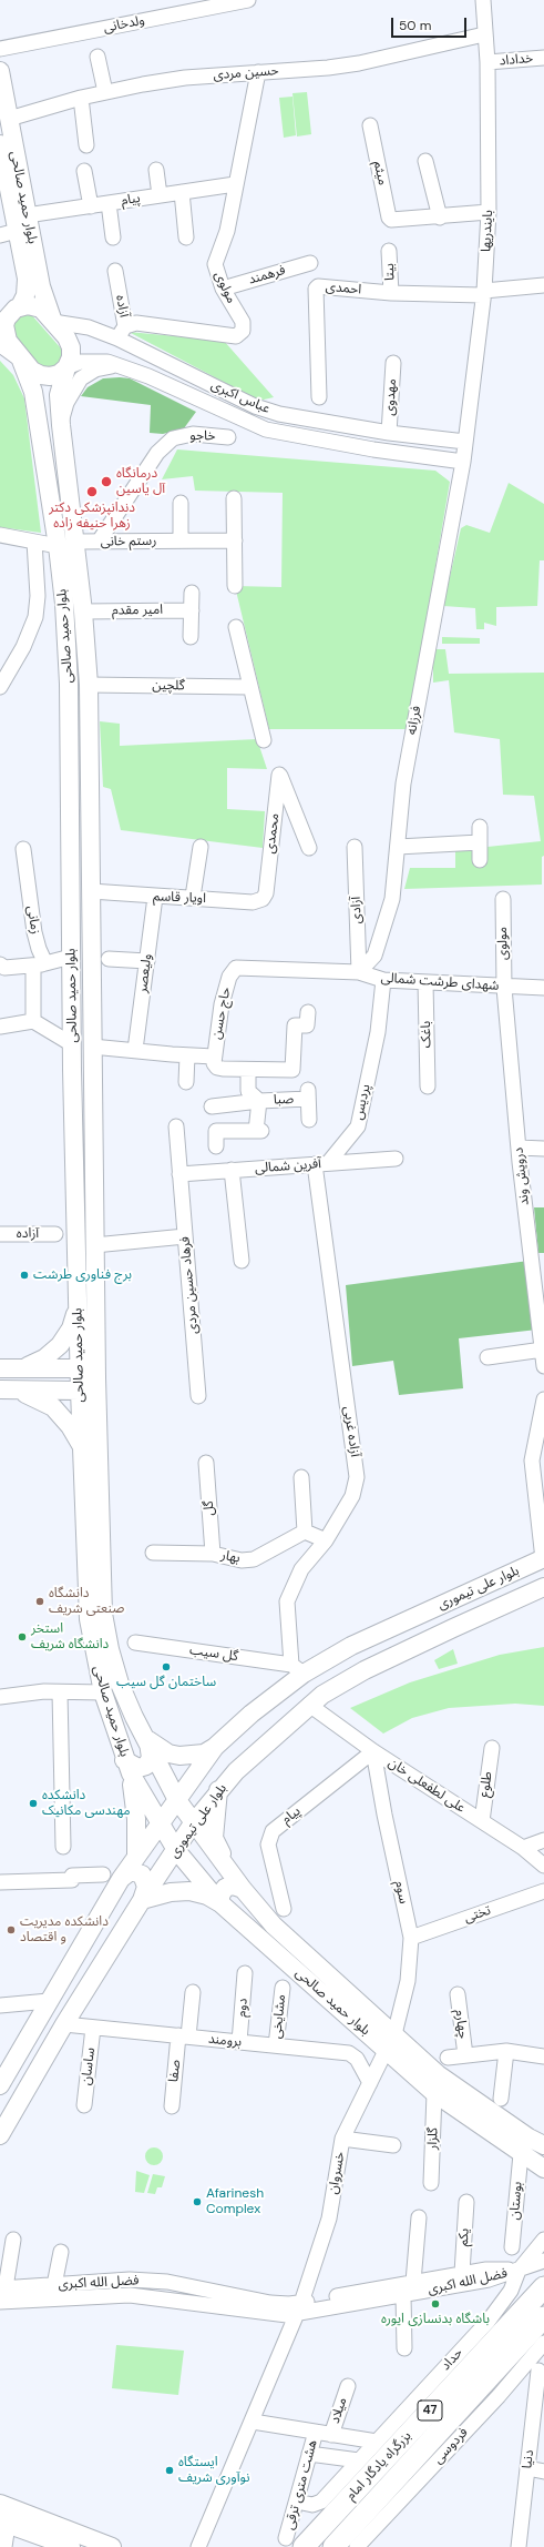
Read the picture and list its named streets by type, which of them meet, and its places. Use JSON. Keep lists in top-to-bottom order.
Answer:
{
  "streets": {
    "highway": ["47", "بزرگراه یادگار امام"],
    "main road": ["بلوار حمید صالحی", "بلوار علی تیموری"],
    "street": [
      "ولدخانی",
      "خداداد",
      "حسین مردی",
      "میثم",
      "پیام",
      "بایندریها",
      "بیتا",
      "فرهمند",
      "مولوی",
      "احمدی",
      "آزاده",
      "عباس اکبری",
      "مهدوی",
      "خاجو",
      "رستم خانی",
      "امیر مقدم",
      "گلچین",
      "فرزانه",
      "محمدی",
      "اویار قاسم",
      "آزادی",
      "زمانی",
      "ولیعصر",
      "شهدای طرشت شمالی",
      "حاج حسن",
      "باغک",
      "صبا",
      "پردیس",
      "آفرین شمالی",
      "درویش‌ وند",
      "فرهاد حسین مردی",
      "آزاده غربی",
      "گل",
      "بهار",
      "گل سیب",
      "طلوع",
      "علی لطفعلی خان",
      "سوم",
      "تختی",
      "دوم",
      "مشایخی",
      "چهارم",
      "برومند",
      "ساسان",
      "صفا",
      "گلزار",
      "خسروان",
      "بوستان",
      "یکم",
      "فضل الله اکبری",
      "حداد",
      "میلاد",
      "فردوسی",
      "دنیا",
      "هشت متری ترقی"
    ]
  },
  "crossings": [
    ["خداداد", "بایندریها"],
    ["حسین مردی", "بلوار حمید صالحی"],
    ["حسین مردی", "بایندریها"],
    ["حسین مردی", "مولوی"],
    ["بلوار حمید صالحی", "پیام"],
    ["بلوار حمید صالحی", "عباس اکبری"],
    ["بلوار حمید صالحی", "رستم خانی"],
    ["بلوار حمید صالحی", "امیر مقدم"],
    ["بلوار حمید صالحی", "گلچین"],
    ["بلوار حمید صالحی", "اویار قاسم"],
    ["بلوار حمید صالحی", "بلوار علی تیموری"],
    ["بلوار حمید صالحی", "سوم"],
    ["بلوار حمید صالحی", "گلزار"],
    ["بلوار حمید صالحی", "خسروان"],
    ["بلوار حمید صالحی", "بوستان"],
    ["پیام", "مولوی"],
    ["پیام", "علی لطفعلی خان"],
    ["پیام", "سوم"],
    ["بایندریها", "احمدی"],
    ["بایندریها", "عباس اکبری"],
    ["بایندریها", "فرزانه"],
    ["بیتا", "احمدی"],
    ["فرهمند", "مولوی"],
    ["مولوی", "آزاده"],
    ["مولوی", "شهدای طرشت شمالی"],
    ["مولوی", "درویش‌ وند"],
    ["آزاده", "عباس اکبری"],
    ["عباس اکبری", "مهدوی"],
    ["عباس اکبری", "فرزانه"],
    ["خاجو", "رستم خانی"],
    ["فرزانه", "آزادی"],
    ["فرزانه", "شهدای طرشت شمالی"],
    ["محمدی", "اویار قاسم"],
    ["اویار قاسم", "ولیعصر"],
    ["آزادی", "شهدای طرشت شمالی"],
    ["شهدای طرشت شمالی", "حاج حسن"],
    ["شهدای طرشت شمالی", "باغک"],
    ["شهدای طرشت شمالی", "پردیس"],
    ["شهدای طرشت شمالی", "درویش‌ وند"],
    ["پردیس", "آفرین شمالی"],
    ["پردیس", "آزاده غربی"],
    ["آفرین شمالی", "فرهاد حسین مردی"],
    ["آفرین شمالی", "آزاده غربی"],
    ["آزاده غربی", "بلوار علی تیموری"],
    ["آزاده غربی", "گل سیب"],
    ["گل", "بهار"],
    ["بلوار علی تیموری", "گل سیب"],
    ["بلوار علی تیموری", "علی لطفعلی خان"],
    ["بلوار علی تیموری", "برومند"],
    ["طلوع", "علی لطفعلی خان"],
    ["علی لطفعلی خان", "سوم"],
    ["سوم", "تختی"],
    ["سوم", "خسروان"],
    ["دوم", "برومند"],
    ["مشایخی", "برومند"],
    ["برومند", "ساسان"],
    ["برومند", "صفا"],
    ["برومند", "خسروان"],
    ["خسروان", "فضل الله اکبری"],
    ["یکم", "فضل الله اکبری"],
    ["فضل الله اکبری", "حداد"],
    ["حداد", "هشت متری ترقی"],
    ["بزرگراه یادگار امام", "هشت متری ترقی"]
  ],
  "places": [
    "درمانگاه آل یاسین",
    "دندانپزشکی دکتر زهرا حنیفه زاده",
    "برج فناوری طرشت",
    "دانشگاه صنعتی شریف",
    "استخر دانشگاه شریف",
    "ساختمان گل سیب",
    "دانشکده مهندسی مکانیک",
    "دانشکده مدیریت و اقتصاد",
    "Afarinesh Complex",
    "باشگاه بدنسازی ایوره",
    "ایستگاه نوآوری شریف"
  ],
  "scale_bar": "50 m"
}
